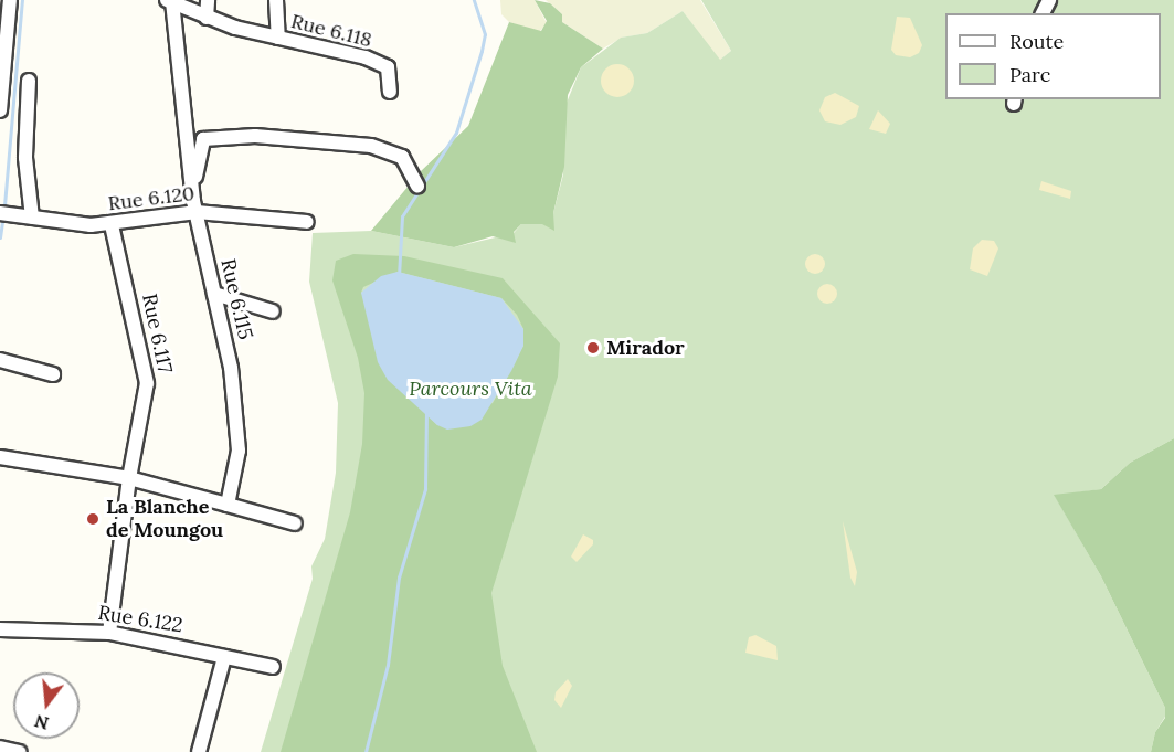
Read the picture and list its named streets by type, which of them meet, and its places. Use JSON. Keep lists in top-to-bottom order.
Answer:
{
  "streets": {
    "street": [
      "Rue 6.118",
      "Rue 6.120",
      "Rue 6.115",
      "Rue 6.117",
      "Rue 6.122"
    ]
  },
  "crossings": [
    ["Rue 6.118", "Rue 6.115"],
    ["Rue 6.120", "Rue 6.115"],
    ["Rue 6.120", "Rue 6.117"],
    ["Rue 6.117", "Rue 6.122"]
  ],
  "parks": ["Parcours Vita"],
  "places": ["Mirador", "La Blanche de Moungou"],
  "legend": ["Route", "Parc"],
  "north": "bottom"
}
